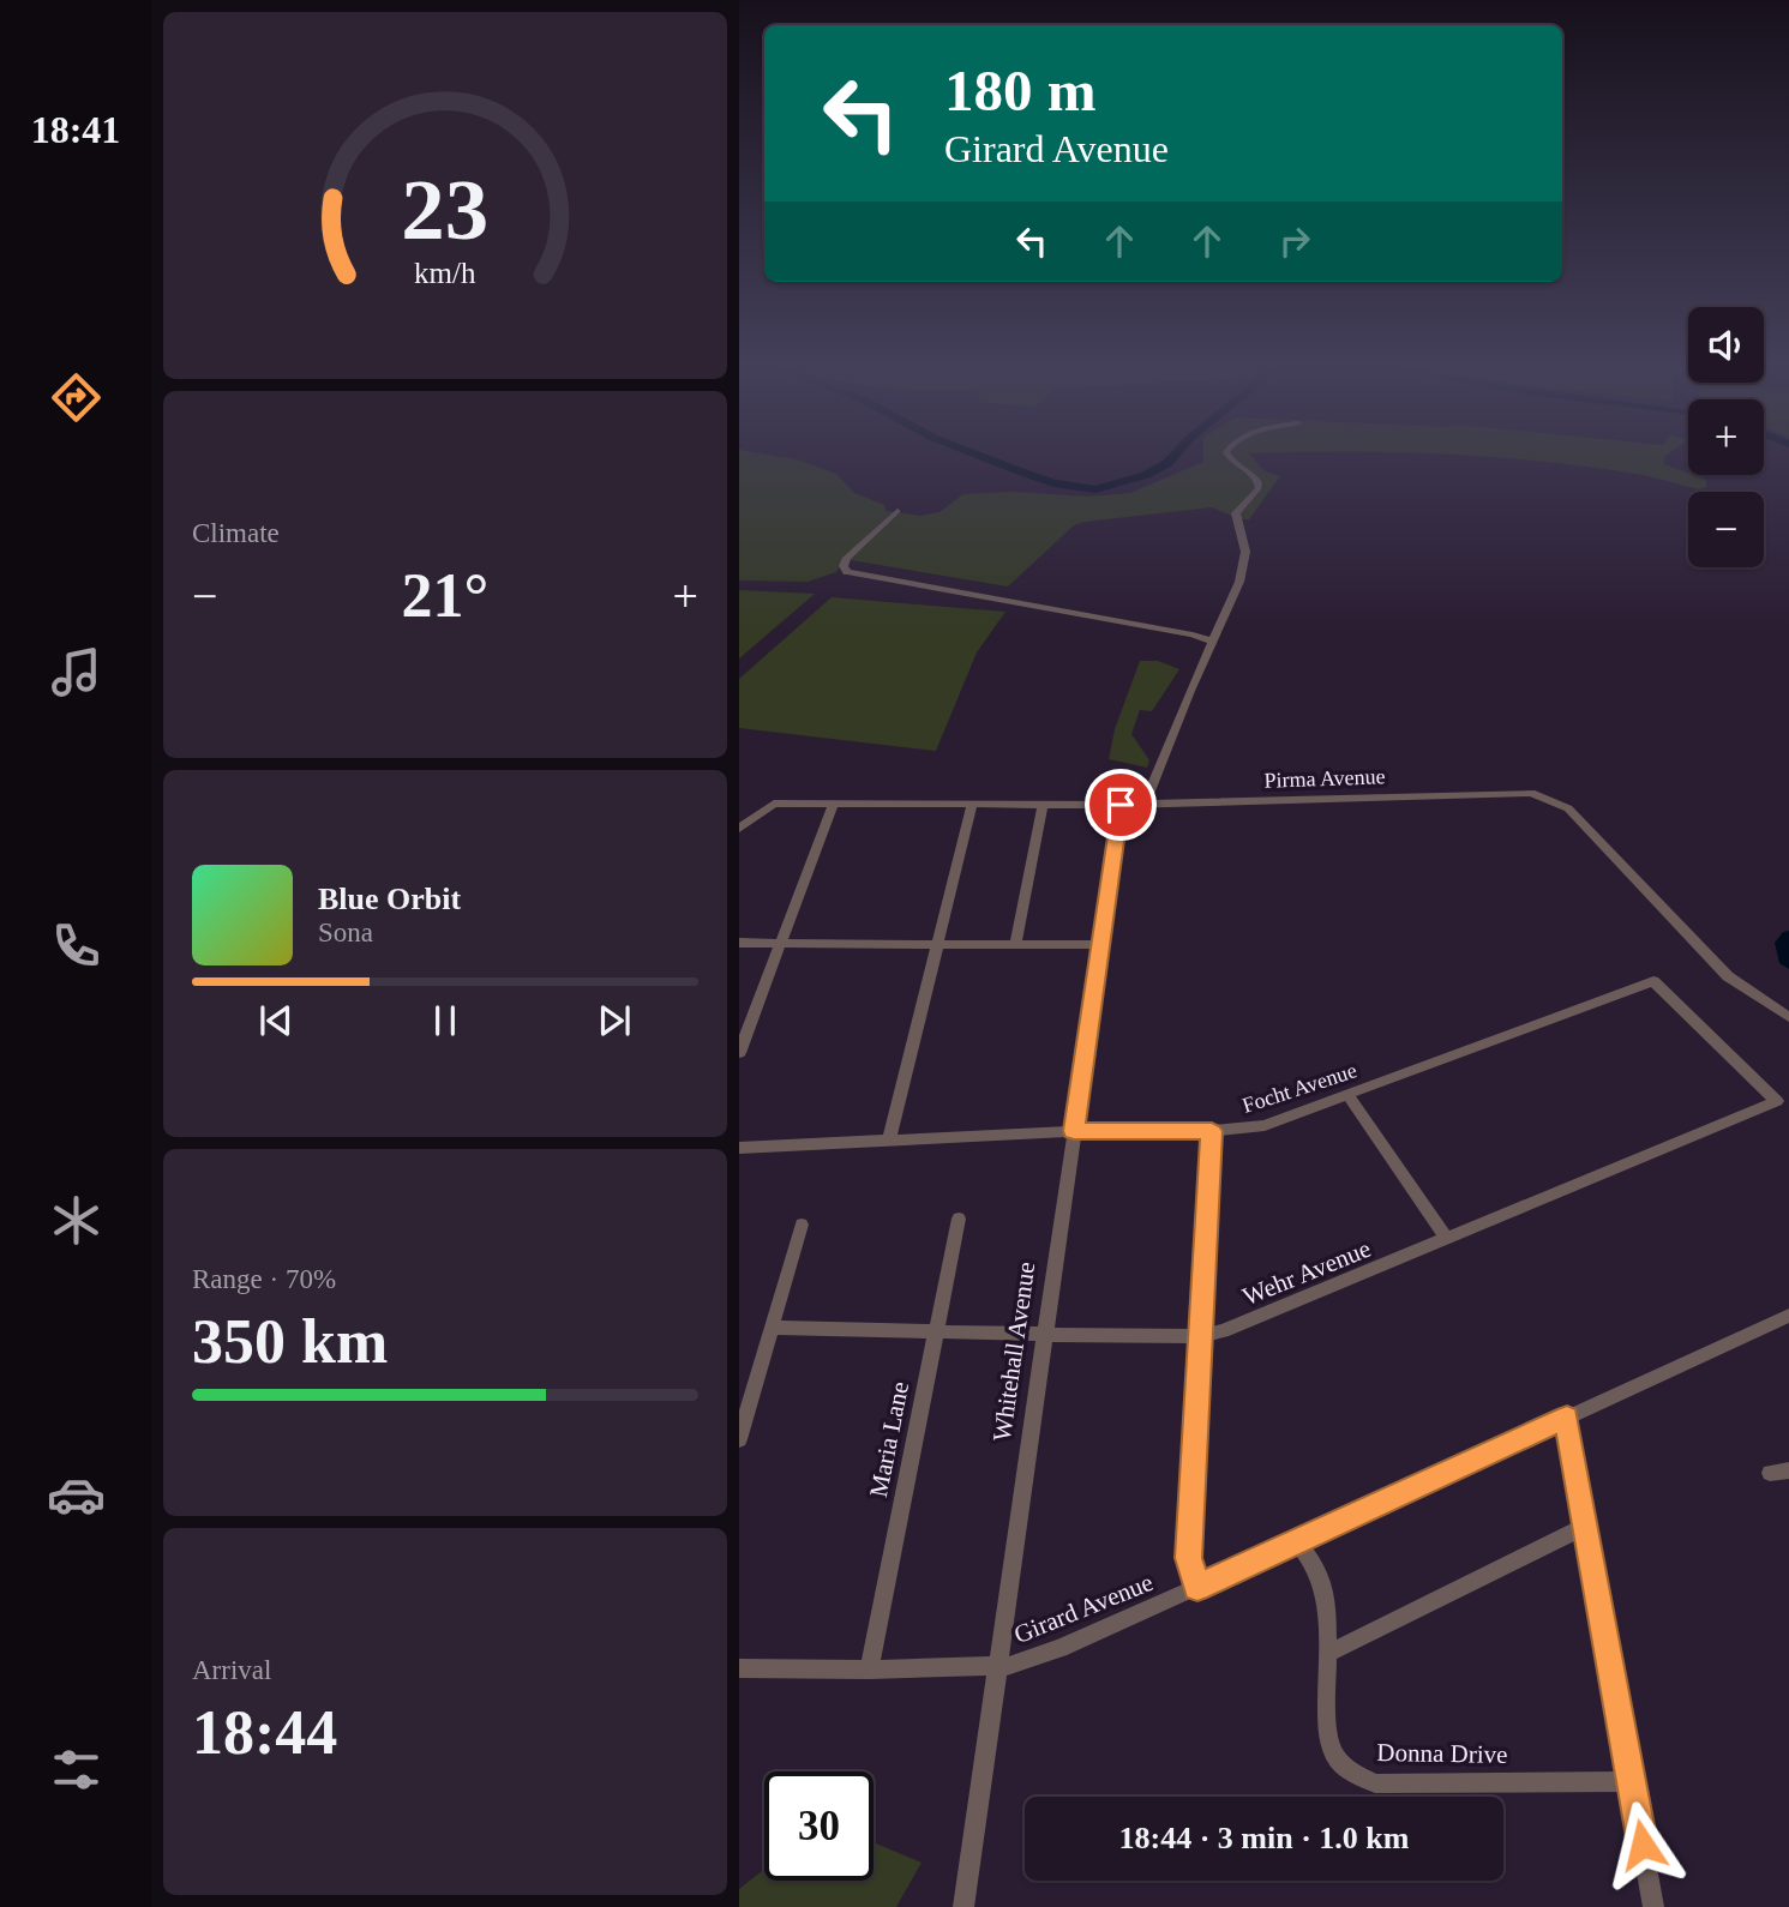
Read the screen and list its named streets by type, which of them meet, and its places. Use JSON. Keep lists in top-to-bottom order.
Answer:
{
  "streets": {
    "street": [
      "Pirma Avenue",
      "Focht Avenue",
      "Wehr Avenue",
      "Whitehall Avenue",
      "Maria Lane",
      "Girard Avenue",
      "Donna Drive"
    ]
  },
  "crossings": [
    ["Pirma Avenue", "Whitehall Avenue"],
    ["Focht Avenue", "Wehr Avenue"],
    ["Focht Avenue", "Whitehall Avenue"],
    ["Wehr Avenue", "Whitehall Avenue"],
    ["Wehr Avenue", "Maria Lane"],
    ["Whitehall Avenue", "Girard Avenue"],
    ["Maria Lane", "Girard Avenue"],
    ["Girard Avenue", "Donna Drive"]
  ],
  "page": {
    "tabs": "18:41",
    "turn": ["180 m", "Girard Avenue"],
    "map_buttons": ["+", "−"],
    "tile": [
      "Climate",
      ["Range · 70%", "350 km"],
      ["Arrival", "18:44"]
    ],
    "heat": ["−", "21°", "+"],
    "song": ["Blue Orbit", "Sona"],
    "limit": "30",
    "trip": "18:44 · 3 min · 1.0 km",
    "gauge": ["23", "km/h"]
  }
}
